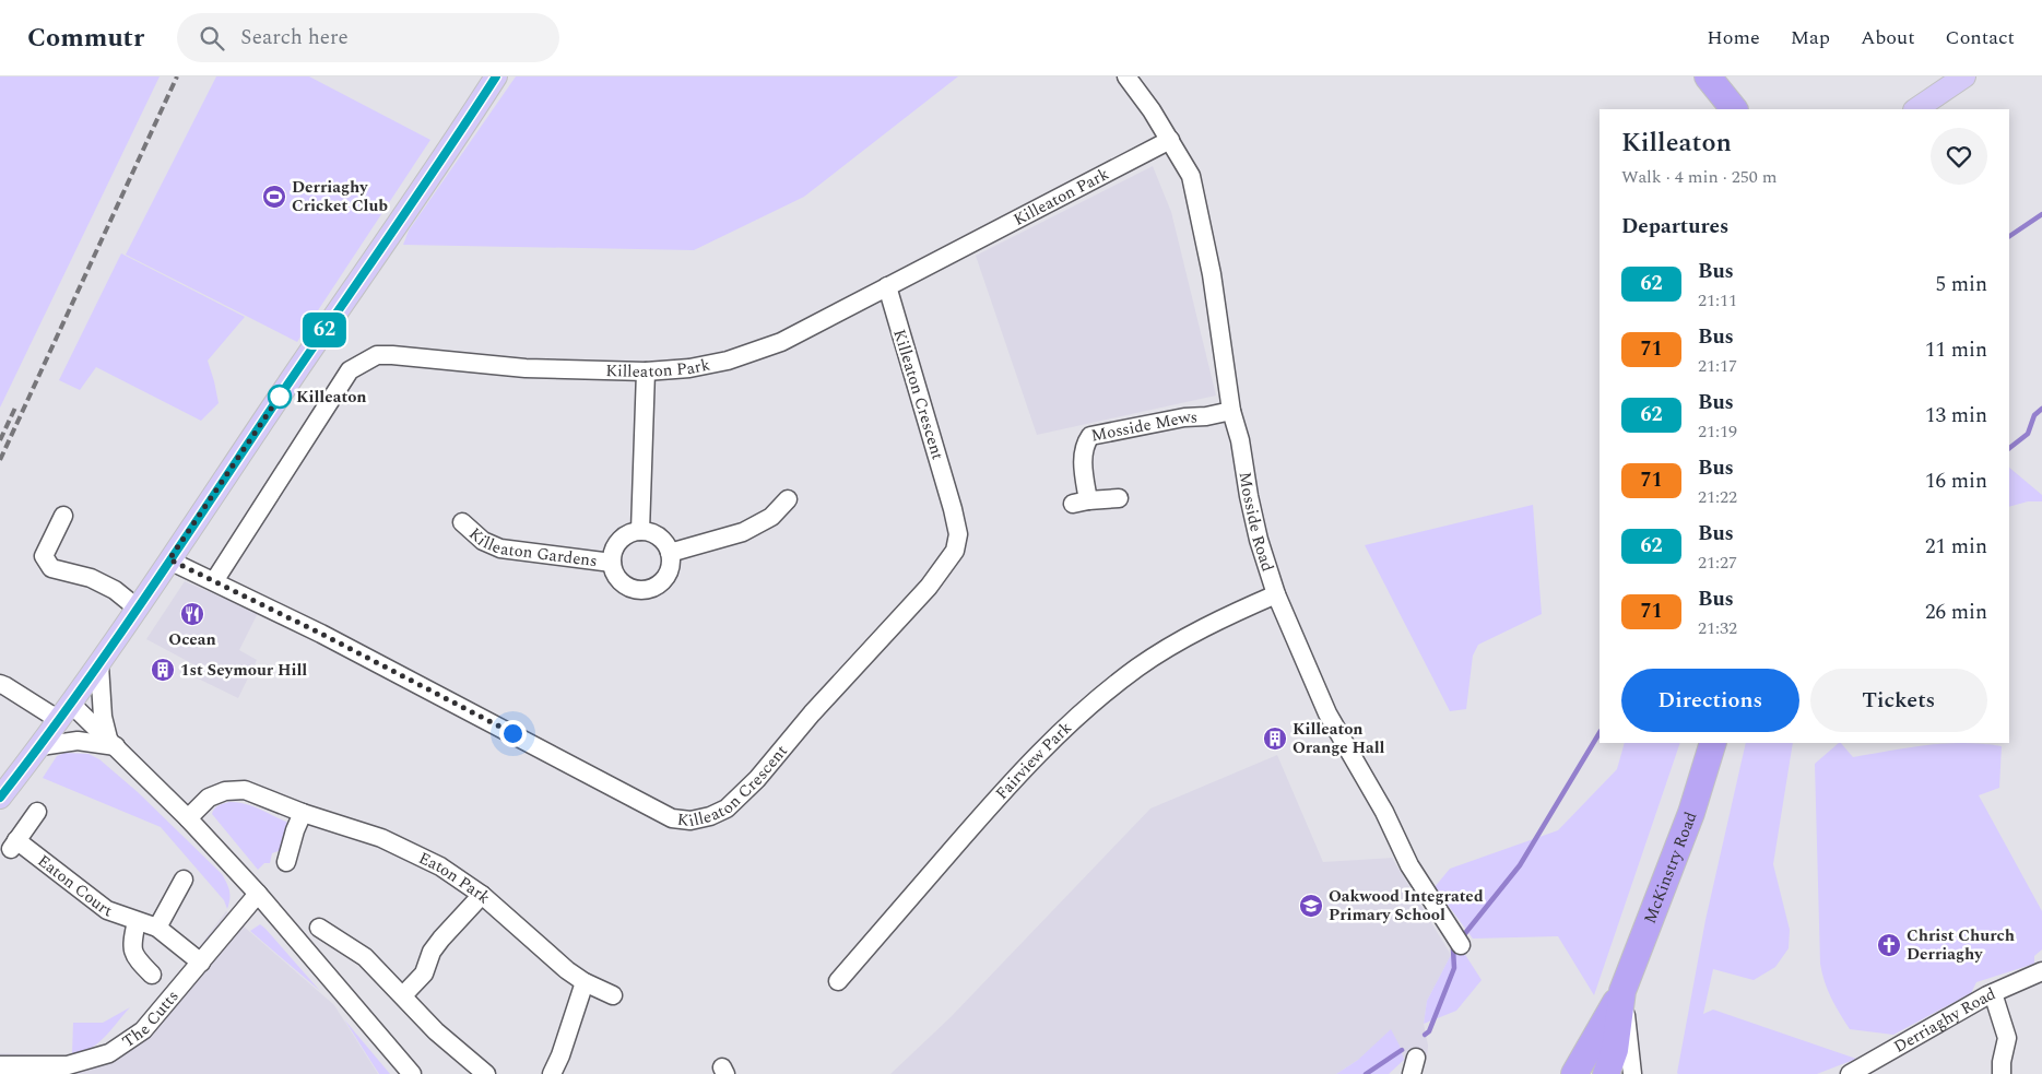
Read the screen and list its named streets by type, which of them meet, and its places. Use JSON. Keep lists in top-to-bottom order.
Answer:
{
  "streets": {
    "highway": ["McKinstry Road"],
    "street": [
      "Killeaton Park",
      "Killeaton Crescent",
      "Mosside Mews",
      "Mosside Road",
      "Killeaton Gardens",
      "Fairview Park",
      "Eaton Park",
      "Eaton Court",
      "The Cutts",
      "Derriaghy Road"
    ]
  },
  "crossings": [
    ["Killeaton Park", "Killeaton Crescent"],
    ["Killeaton Park", "Mosside Road"],
    ["Mosside Mews", "Mosside Road"],
    ["Mosside Road", "Fairview Park"],
    ["Eaton Court", "The Cutts"]
  ],
  "places": {
    "sports": ["Derriaghy Cricket Club"],
    "other": ["Killeaton"],
    "restaurant": ["Ocean"],
    "building": ["1st Seymour Hill", "Killeaton Orange Hall"],
    "school or university": ["Oakwood Integrated Primary School"],
    "church": ["Christ Church Derriaghy"]
  },
  "lines": ["bus line 62"],
  "page": {
    "header": "Commutr",
    "search": "Search here",
    "nav": [
      "Home",
      "Map",
      "About",
      "Contact"
    ],
    "on_map": "62",
    "heading": [
      ["Killeaton", "Walk · 4 min · 250 m"],
      "Departures"
    ],
    "list": [
      {
        "mark": "62",
        "name": "Bus",
        "note": "21:11",
        "value": "5 min"
      },
      {
        "mark": "71",
        "name": "Bus",
        "note": "21:17",
        "value": "11 min"
      },
      {
        "mark": "62",
        "name": "Bus",
        "note": "21:19",
        "value": "13 min"
      },
      {
        "mark": "71",
        "name": "Bus",
        "note": "21:22",
        "value": "16 min"
      },
      {
        "mark": "62",
        "name": "Bus",
        "note": "21:27",
        "value": "21 min"
      },
      {
        "mark": "71",
        "name": "Bus",
        "note": "21:32",
        "value": "26 min"
      }
    ],
    "buttons": ["Directions", "Tickets"]
  }
}
